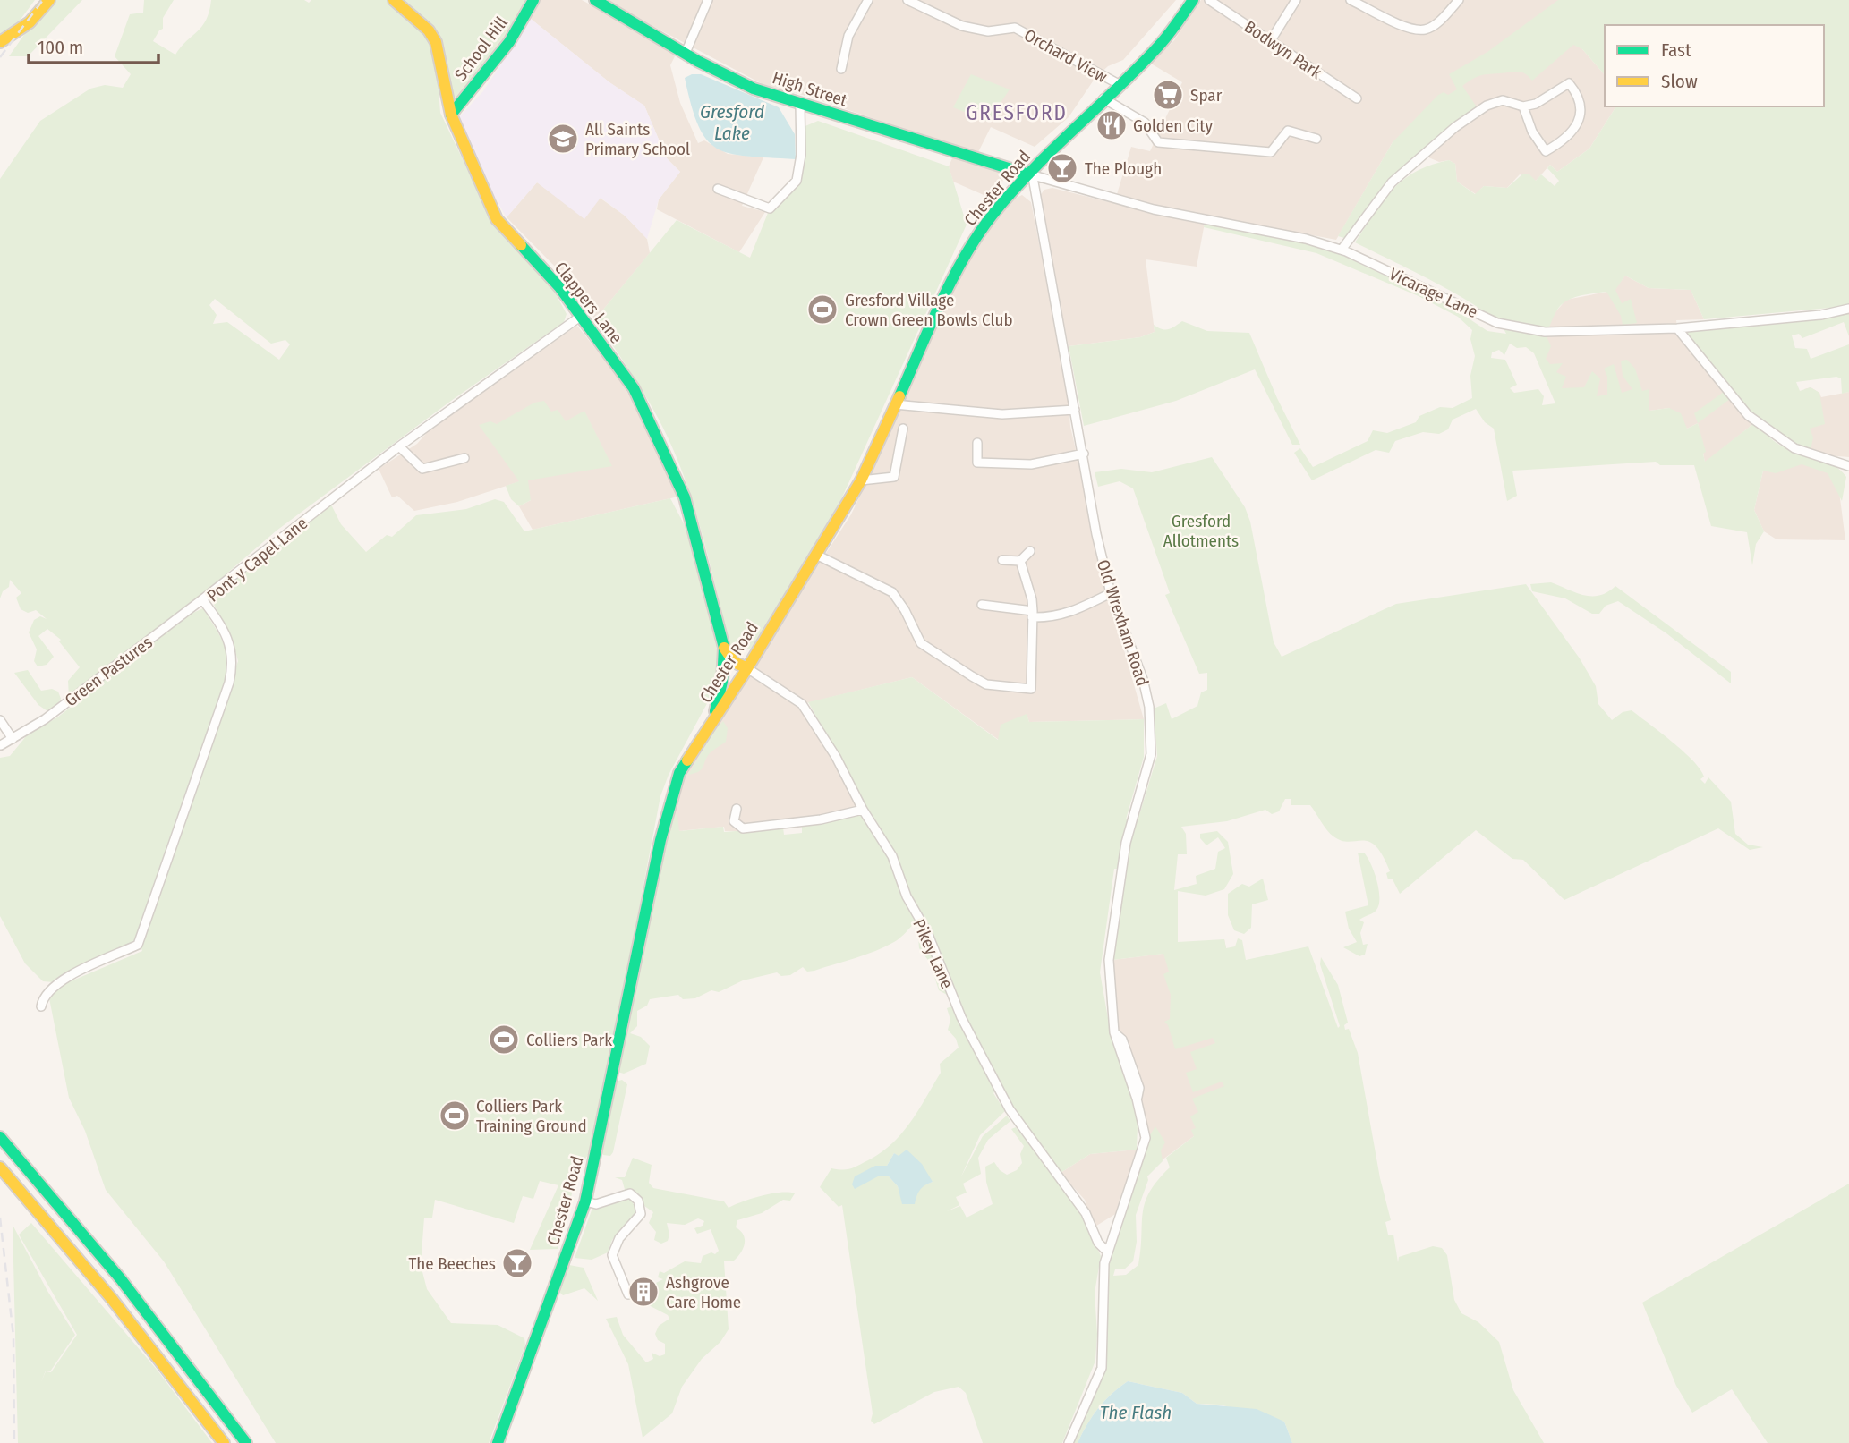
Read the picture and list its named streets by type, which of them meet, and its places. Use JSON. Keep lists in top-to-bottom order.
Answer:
{
  "streets": {
    "main road": [
      "School Hill",
      "High Street",
      "Chester Road",
      "Clappers Lane"
    ],
    "street": [
      "Bodwyn Park",
      "Orchard View",
      "Vicarage Lane",
      "Pont y Capel Lane",
      "Old Wrexham Road",
      "Green Pastures",
      "Pikey Lane"
    ]
  },
  "crossings": [
    ["School Hill", "Clappers Lane"],
    ["Orchard View", "Chester Road"],
    ["High Street", "Chester Road"],
    ["High Street", "Vicarage Lane"],
    ["High Street", "Old Wrexham Road"],
    ["Chester Road", "Vicarage Lane"],
    ["Chester Road", "Clappers Lane"],
    ["Chester Road", "Old Wrexham Road"],
    ["Chester Road", "Pikey Lane"],
    ["Vicarage Lane", "Old Wrexham Road"],
    ["Clappers Lane", "Pont y Capel Lane"],
    ["Pont y Capel Lane", "Green Pastures"],
    ["Old Wrexham Road", "Pikey Lane"]
  ],
  "districts": ["GRESFORD"],
  "water": ["Gresford Lake", "The Flash"],
  "parks": ["Gresford Allotments"],
  "places": {
    "supermarket": ["Spar"],
    "restaurant": ["Golden City"],
    "school or university": ["All Saints Primary School"],
    "bar": ["The Plough", "The Beeches"],
    "sports": ["Gresford Village Crown Green Bowls Club", "Colliers Park", "Colliers Park Training Ground"],
    "building": ["Ashgrove Care Home"]
  },
  "legend": ["Fast", "Slow"],
  "scale_bar": "100 m"
}
